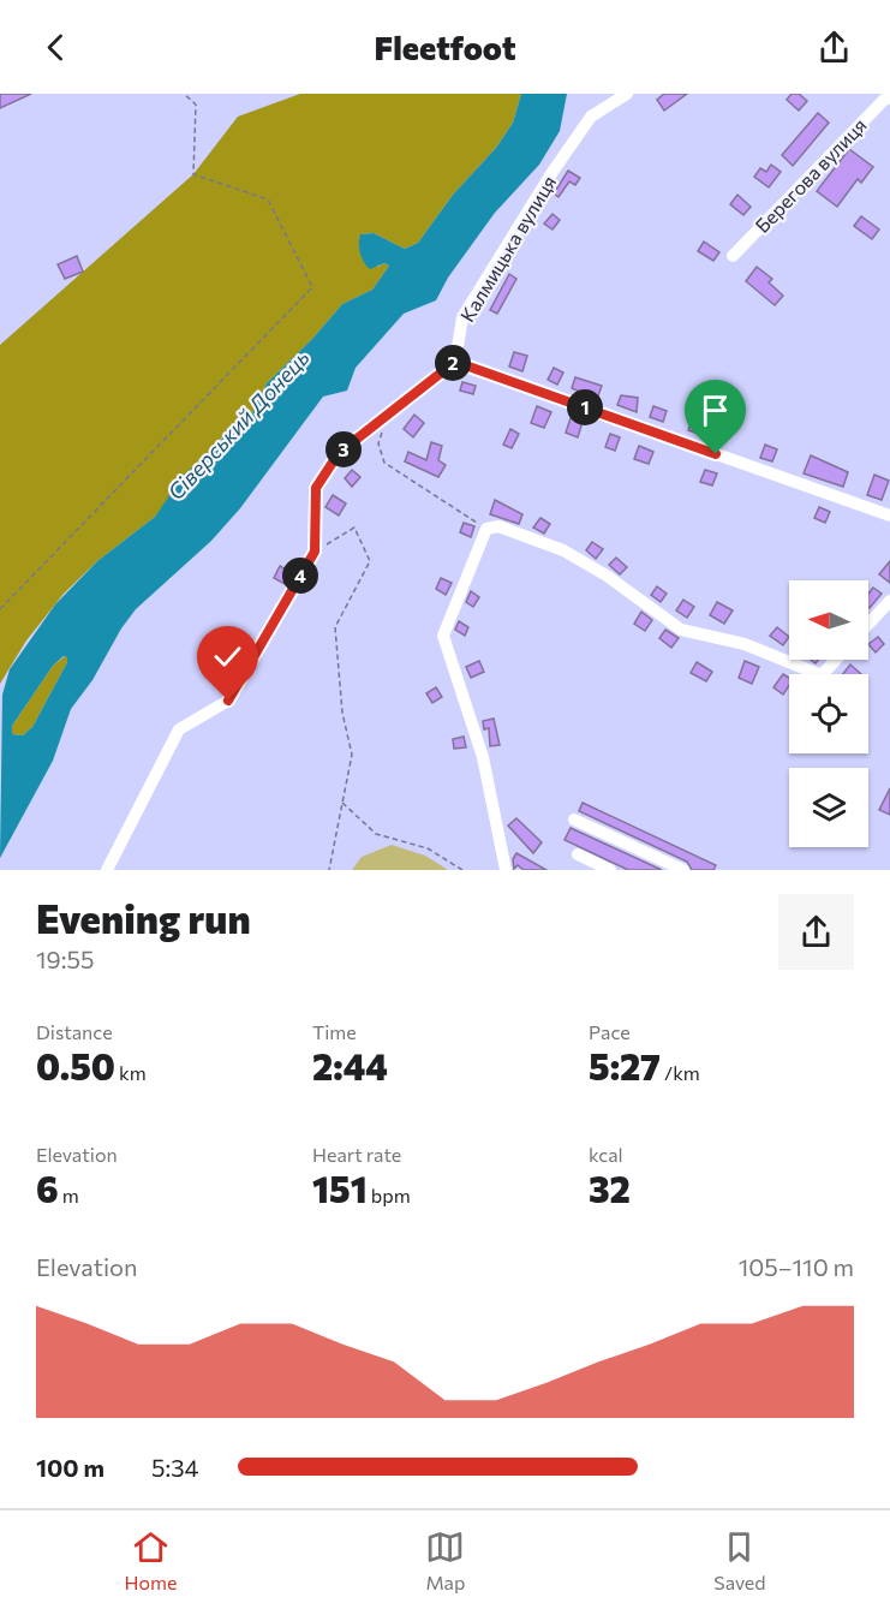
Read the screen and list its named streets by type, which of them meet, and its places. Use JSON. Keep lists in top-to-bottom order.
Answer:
{
  "streets": {
    "street": ["Берегова вулиця", "Калмицька вулиця"]
  },
  "water": ["Сіверський Донець"],
  "north": "left",
  "page": {
    "header": "Fleetfoot",
    "pins": [
      "2",
      "1",
      "3",
      "4"
    ],
    "heading": ["Evening run", "19:55"],
    "stats": [
      ["Distance", "0.50 km"],
      ["Time", "2:44"],
      ["Pace", "5:27 /km"],
      ["Elevation", "6 m"],
      ["Heart rate", "151 bpm"],
      ["kcal", "32"]
    ],
    "chart": ["Elevation", "105–110 m"],
    "list": [
      {
        "name": "100 m",
        "note": "5:34"
      }
    ],
    "tabs": ["Home", "Map", "Saved"]
  }
}
